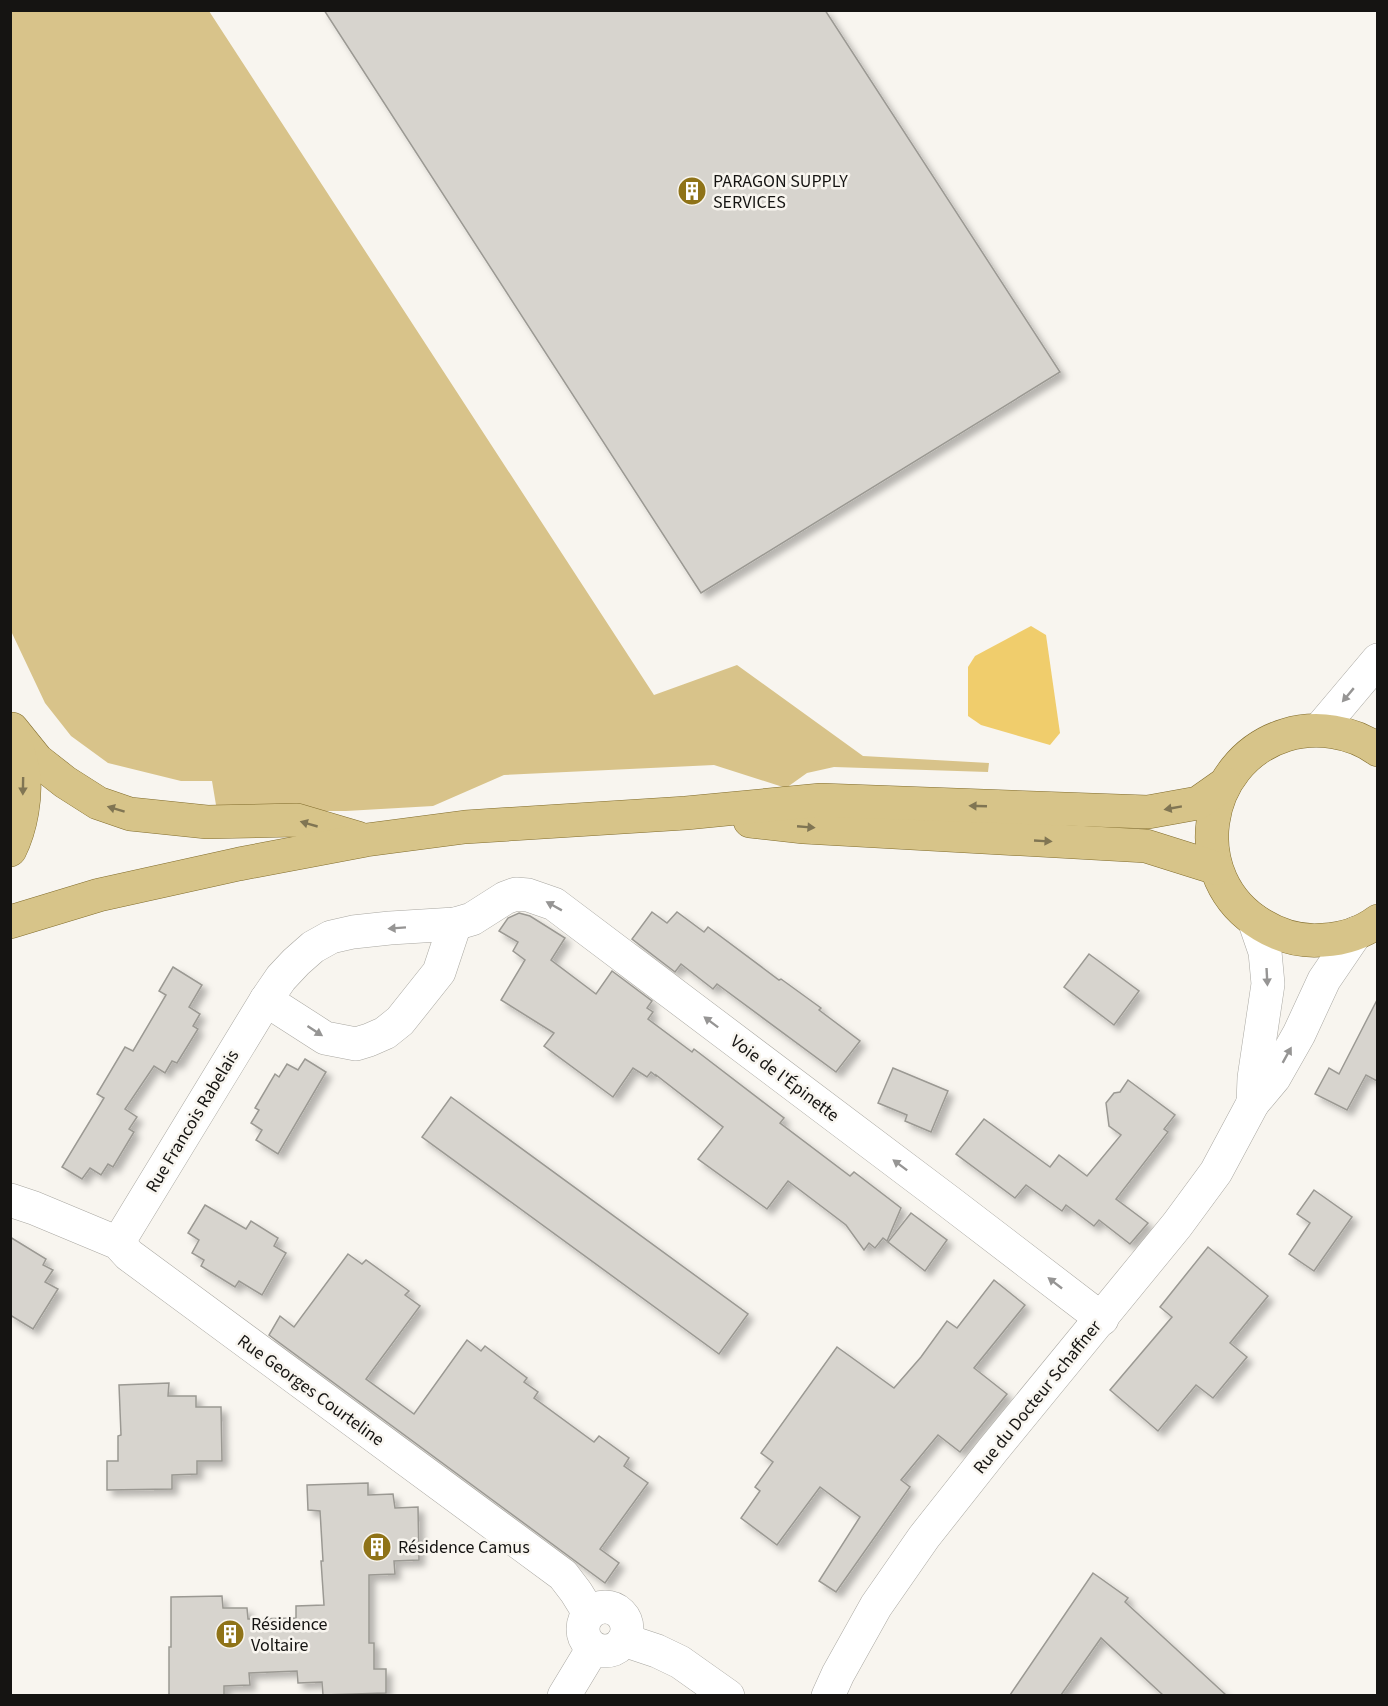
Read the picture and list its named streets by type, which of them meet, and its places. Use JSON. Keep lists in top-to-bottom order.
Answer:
{
  "streets": {
    "street": [
      "Voie de l'Épinette",
      "Rue Francois Rabelais",
      "Rue Georges Courteline",
      "Rue du Docteur Schaffner"
    ]
  },
  "crossings": [
    ["Voie de l'Épinette", "Rue Francois Rabelais"],
    ["Voie de l'Épinette", "Rue du Docteur Schaffner"],
    ["Rue Francois Rabelais", "Rue Georges Courteline"]
  ],
  "one_way": ["Voie de l'Épinette"],
  "places": {
    "building": ["PARAGON SUPPLY SERVICES", "Résidence Camus", "Résidence Voltaire"]
  }
}
